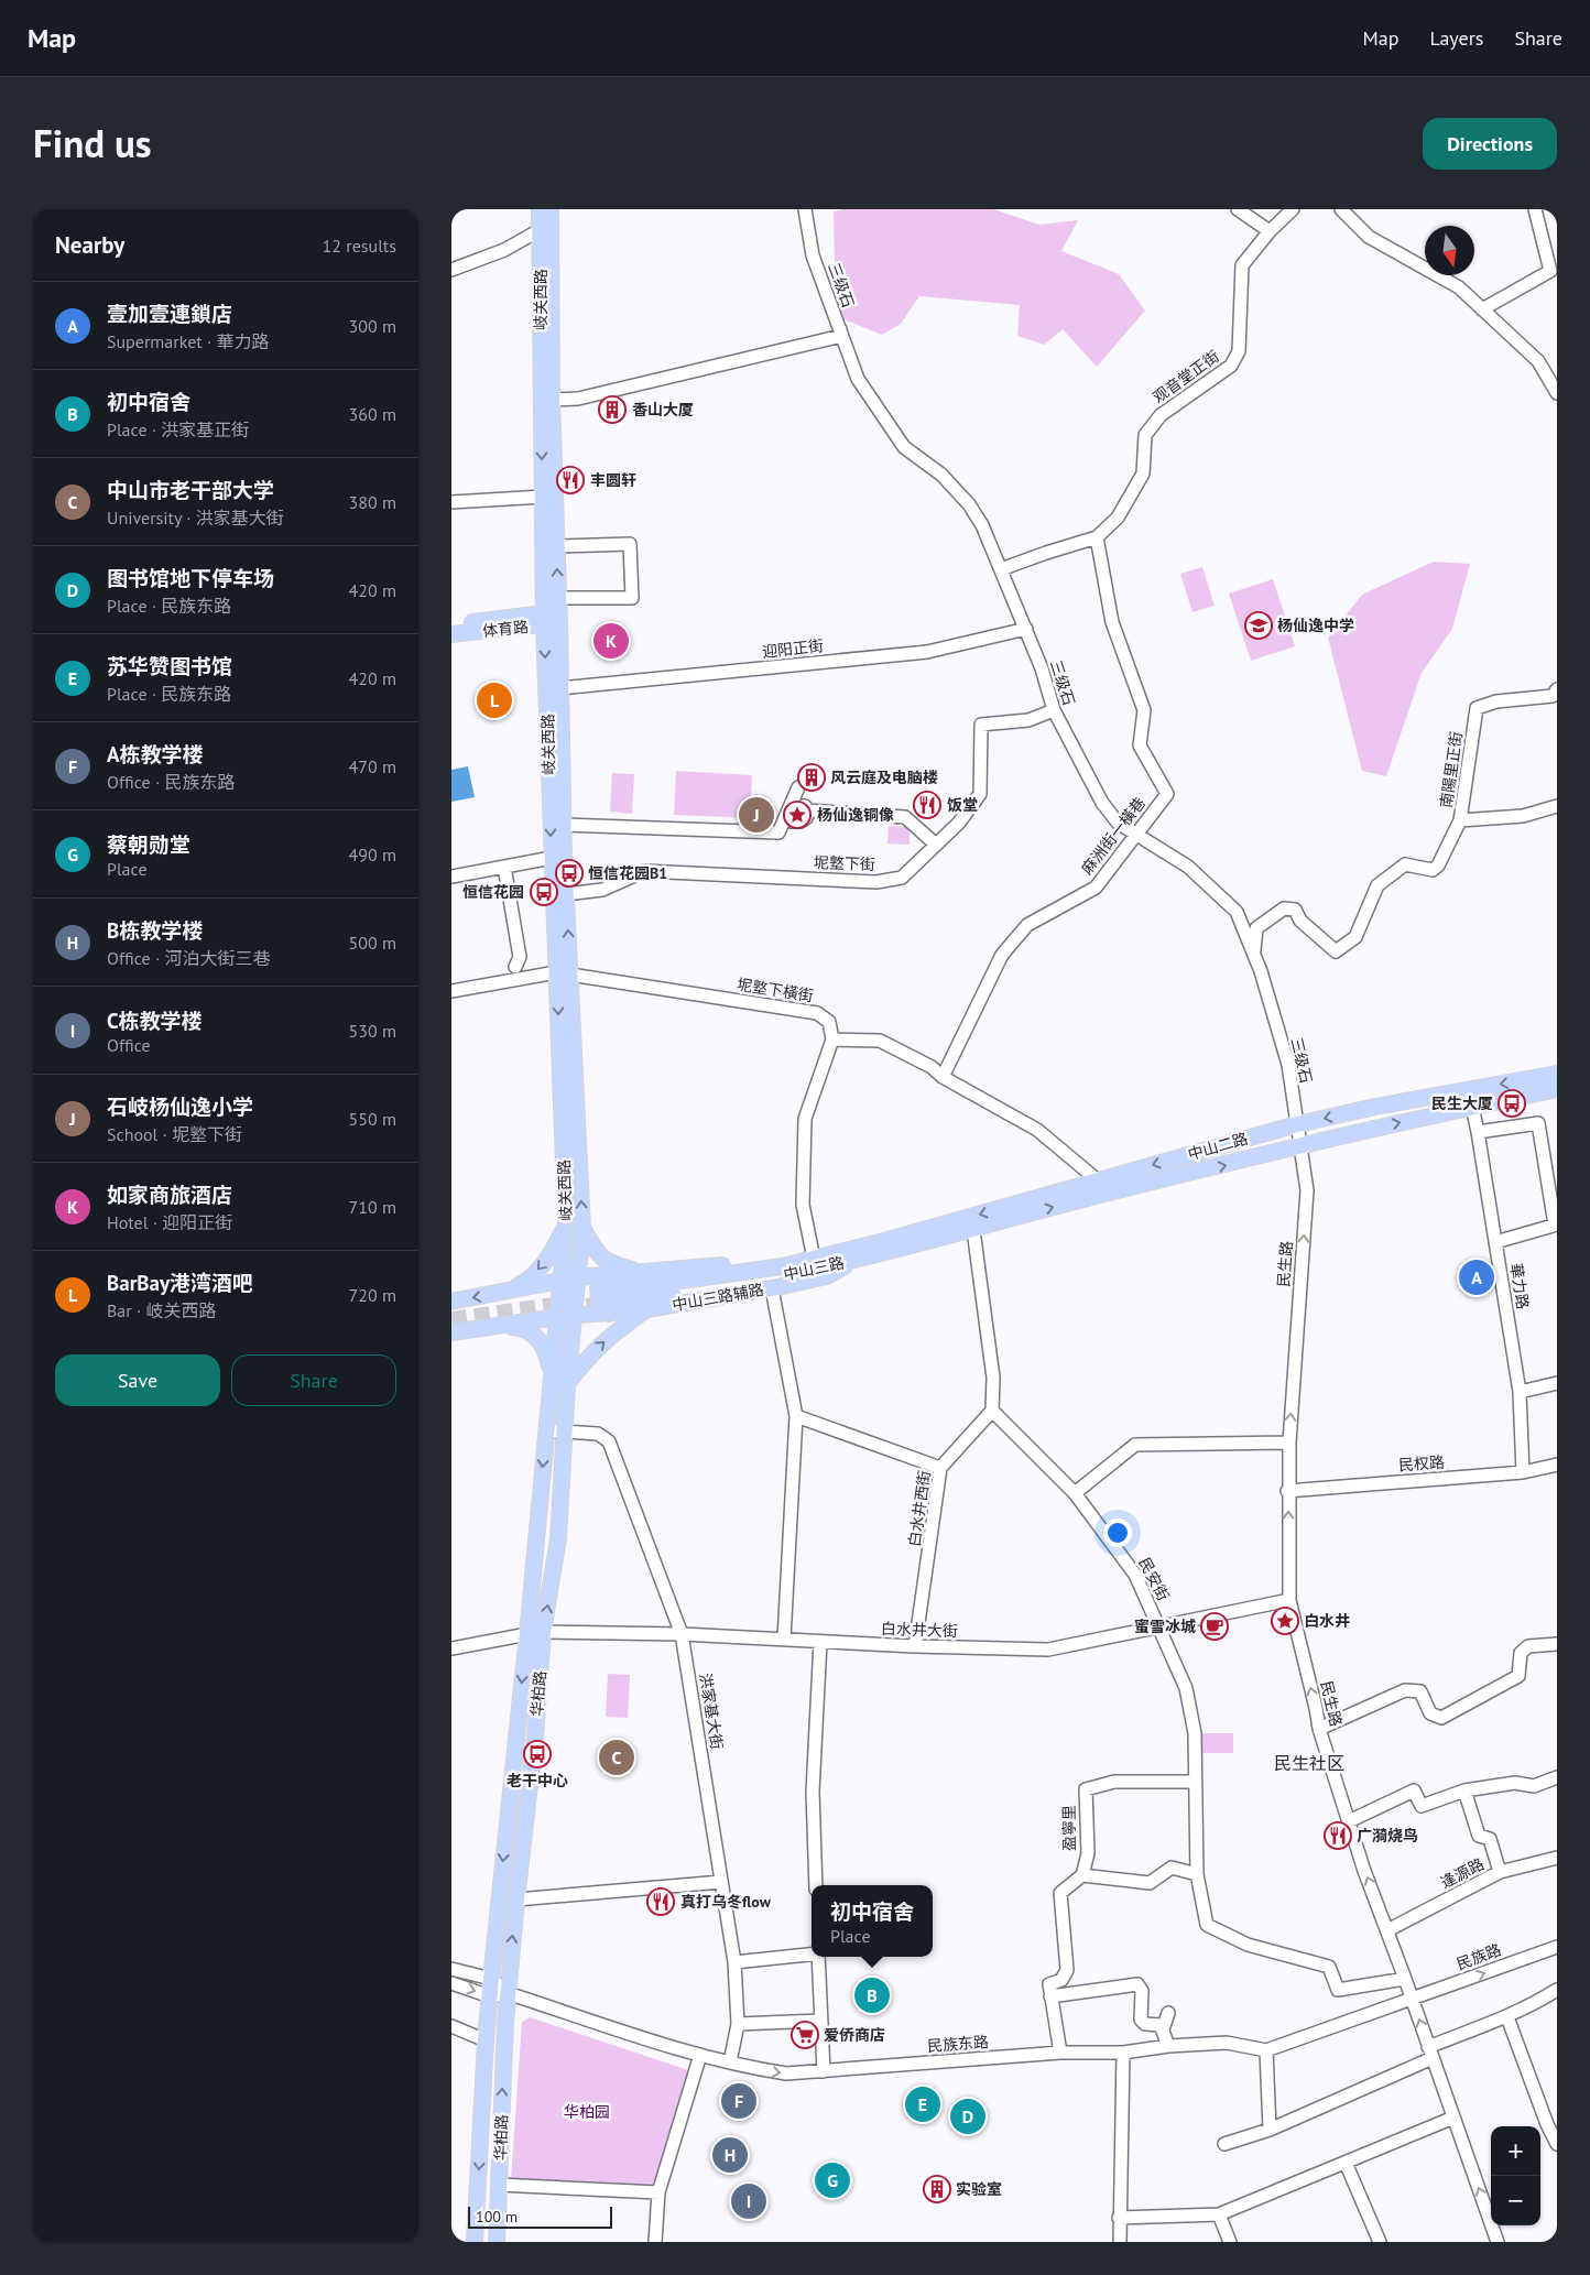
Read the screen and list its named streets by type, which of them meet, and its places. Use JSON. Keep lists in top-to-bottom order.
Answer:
{
  "streets": {
    "main road": [
      "岐关西路",
      "体育路",
      "中山二路",
      "中山三路",
      "中山三路辅路",
      "华柏路"
    ],
    "street": [
      "三级石",
      "观音堂正街",
      "迎阳正街",
      "南陽里正街",
      "麻洲街一橫巷",
      "坭墪下街",
      "坭墪下橫街",
      "民生路",
      "華力路",
      "民权路",
      "白水井西街",
      "民安街",
      "白水井大街",
      "洪家基大街",
      "盈寧里",
      "逢源路",
      "民族路",
      "民族东路"
    ]
  },
  "crossings": [
    ["三级石", "观音堂正街"],
    ["三级石", "迎阳正街"],
    ["三级石", "南陽里正街"],
    ["三级石", "麻洲街一橫巷"],
    ["三级石", "坭墪下街"],
    ["三级石", "中山二路"],
    ["三级石", "民生路"],
    ["岐关西路", "体育路"],
    ["岐关西路", "迎阳正街"],
    ["岐关西路", "坭墪下街"],
    ["岐关西路", "坭墪下橫街"],
    ["岐关西路", "中山三路辅路"],
    ["岐关西路", "华柏路"],
    ["观音堂正街", "麻洲街一橫巷"],
    ["中山二路", "民生路"],
    ["中山二路", "中山三路"],
    ["中山二路", "華力路"],
    ["民生路", "民权路"],
    ["民生路", "民安街"],
    ["民生路", "白水井大街"],
    ["民生路", "逢源路"],
    ["民生路", "民族路"],
    ["中山三路", "中山三路辅路"],
    ["華力路", "民权路"],
    ["中山三路辅路", "华柏路"],
    ["白水井西街", "民安街"],
    ["白水井西街", "白水井大街"],
    ["民安街", "白水井大街"],
    ["民安街", "盈寧里"],
    ["白水井大街", "华柏路"],
    ["白水井大街", "洪家基大街"],
    ["华柏路", "洪家基大街"],
    ["华柏路", "民族东路"],
    ["洪家基大街", "民族东路"]
  ],
  "one_way": ["民生路"],
  "districts": ["民生社区"],
  "parks": ["华柏园"],
  "places": {
    "building": ["香山大厦", "风云庭及电脑楼", "实验室"],
    "restaurant": [
      "丰圆轩",
      "饭堂",
      "广漪烧鸟",
      "真打乌冬flow"
    ],
    "school or university": ["杨仙逸中学"],
    "place": ["杨仙逸铜像", "白水井"],
    "bus stop": [
      "恒信花园B1",
      "恒信花园",
      "民生大厦",
      "老干中心"
    ],
    "cafe": ["蜜雪冰城"],
    "supermarket": ["爱侨商店"]
  },
  "scale_bar": "100 m",
  "north": "bottom",
  "page": {
    "header": "Map",
    "nav": ["Map", "Layers", "Share"],
    "title": "Find us",
    "buttons": [
      "Directions",
      ["Save", "Share"]
    ],
    "heading": ["Nearby", "12 results"],
    "list": [
      {
        "mark": "A",
        "name": "壹加壹連鎖店",
        "note": "Supermarket · 華力路",
        "value": "300 m"
      },
      {
        "mark": "B",
        "name": "初中宿舍",
        "note": "Place · 洪家基正街",
        "value": "360 m"
      },
      {
        "mark": "C",
        "name": "中山市老干部大学",
        "note": "University · 洪家基大街",
        "value": "380 m"
      },
      {
        "mark": "D",
        "name": "图书馆地下停车场",
        "note": "Place · 民族东路",
        "value": "420 m"
      },
      {
        "mark": "E",
        "name": "苏华赞图书馆",
        "note": "Place · 民族东路",
        "value": "420 m"
      },
      {
        "mark": "F",
        "name": "A栋教学楼",
        "note": "Office · 民族东路",
        "value": "470 m"
      },
      {
        "mark": "G",
        "name": "蔡朝勋堂",
        "note": "Place",
        "value": "490 m"
      },
      {
        "mark": "H",
        "name": "B栋教学楼",
        "note": "Office · 河泊大街三巷",
        "value": "500 m"
      },
      {
        "mark": "I",
        "name": "C栋教学楼",
        "note": "Office",
        "value": "530 m"
      },
      {
        "mark": "J",
        "name": "石岐杨仙逸小学",
        "note": "School · 坭墪下街",
        "value": "550 m"
      },
      {
        "mark": "K",
        "name": "如家商旅酒店",
        "note": "Hotel · 迎阳正街",
        "value": "710 m"
      },
      {
        "mark": "L",
        "name": "BarBay港湾酒吧",
        "note": "Bar · 岐关西路",
        "value": "720 m"
      }
    ],
    "pins": [
      "K",
      "L",
      "J",
      "A",
      "C",
      "B",
      "F",
      "E",
      "D",
      "H",
      "G",
      "I"
    ],
    "popup": ["初中宿舍", "Place"],
    "map_buttons": ["+", "−"],
    "scale": "100 m"
  }
}
